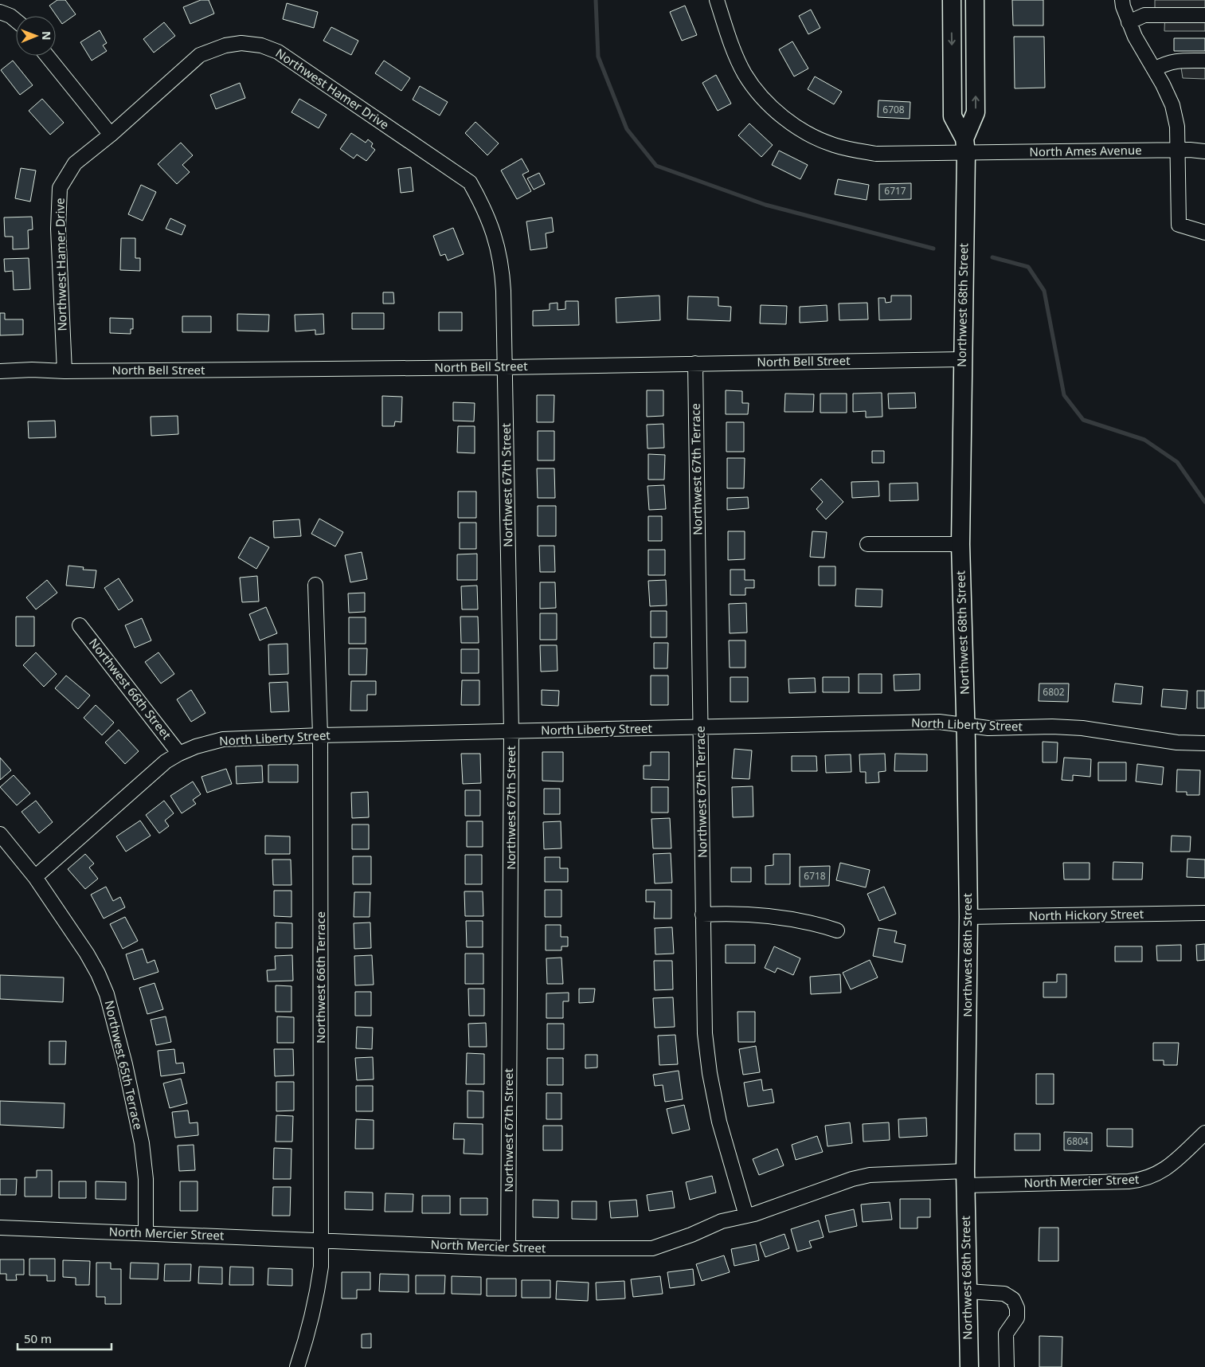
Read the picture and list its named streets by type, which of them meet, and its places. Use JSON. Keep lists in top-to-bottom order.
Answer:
{
  "streets": {
    "main road": ["Northwest 68th Street"],
    "street": [
      "Northwest Hamer Drive",
      "North Ames Avenue",
      "North Bell Street",
      "Northwest 67th Terrace",
      "Northwest 67th Street",
      "Northwest 66th Street",
      "North Liberty Street",
      "North Hickory Street",
      "Northwest 66th Terrace",
      "Northwest 65th Terrace",
      "North Mercier Street"
    ]
  },
  "crossings": [
    ["Northwest Hamer Drive", "North Bell Street"],
    ["Northwest Hamer Drive", "Northwest 67th Street"],
    ["North Ames Avenue", "Northwest 68th Street"],
    ["Northwest 68th Street", "North Bell Street"],
    ["Northwest 68th Street", "North Liberty Street"],
    ["Northwest 68th Street", "North Hickory Street"],
    ["Northwest 68th Street", "North Mercier Street"],
    ["North Bell Street", "Northwest 67th Terrace"],
    ["North Bell Street", "Northwest 67th Street"],
    ["Northwest 67th Terrace", "North Liberty Street"],
    ["Northwest 67th Terrace", "North Mercier Street"],
    ["Northwest 67th Street", "North Liberty Street"],
    ["Northwest 67th Street", "North Mercier Street"],
    ["Northwest 66th Street", "North Liberty Street"],
    ["North Liberty Street", "Northwest 66th Terrace"],
    ["North Liberty Street", "Northwest 65th Terrace"],
    ["Northwest 66th Terrace", "North Mercier Street"],
    ["Northwest 65th Terrace", "North Mercier Street"]
  ],
  "house_numbers": [
    "6708",
    "6717",
    "6802",
    "6718",
    "6804"
  ],
  "scale_bar": "50 m",
  "north": "right"
}
